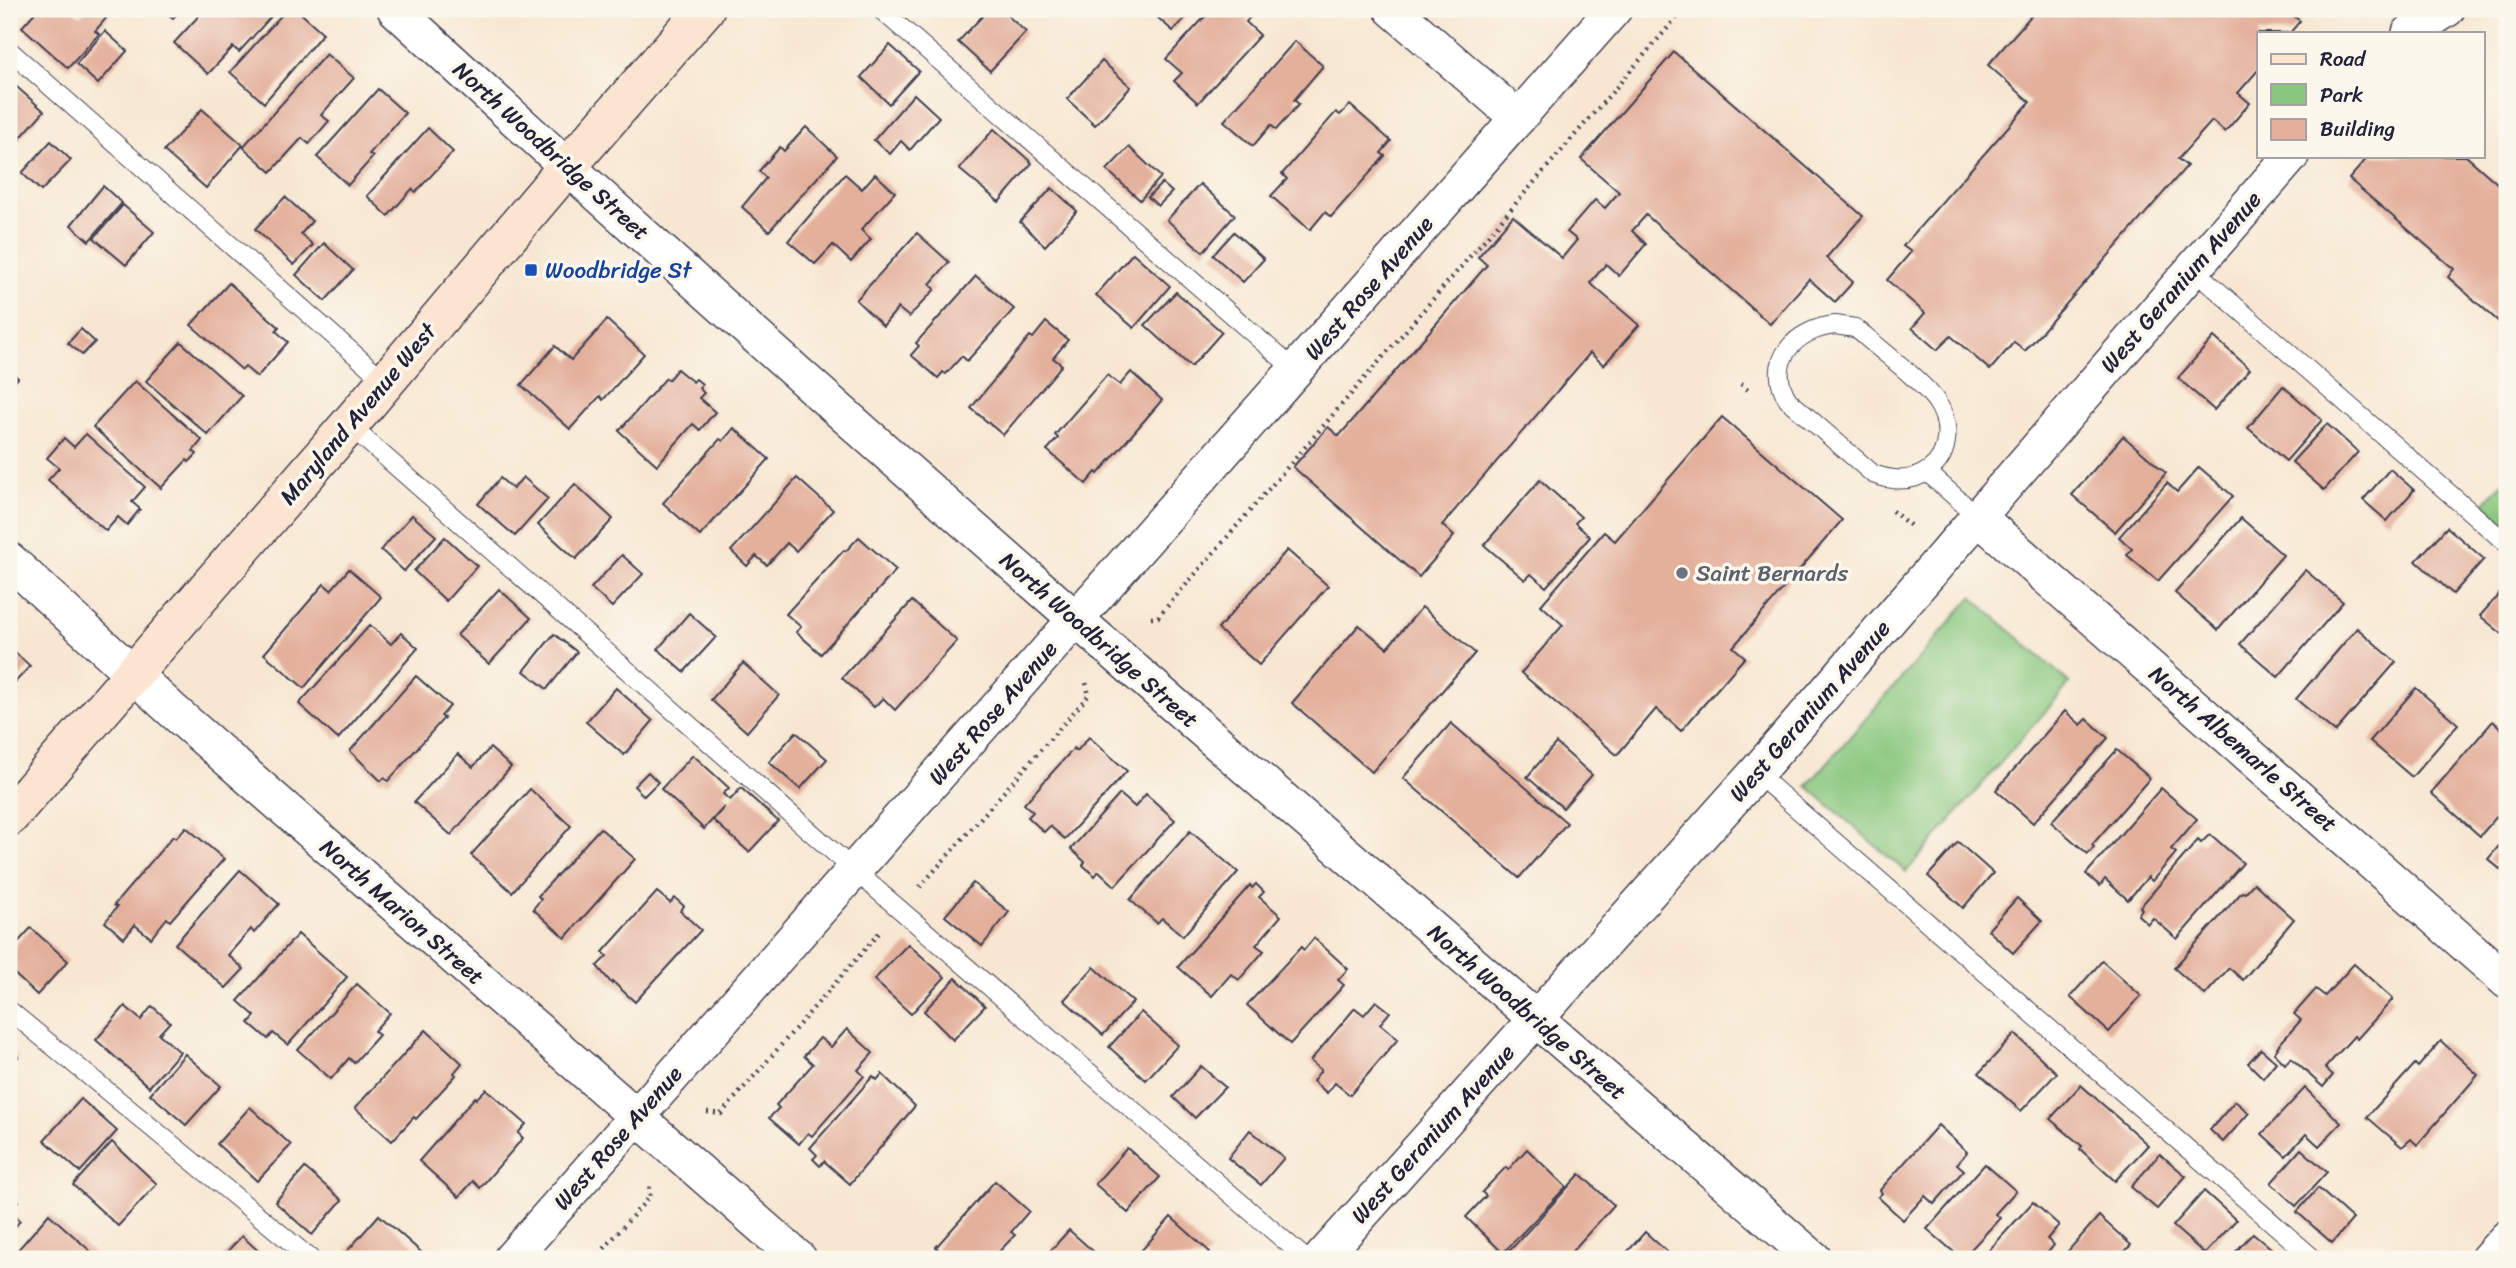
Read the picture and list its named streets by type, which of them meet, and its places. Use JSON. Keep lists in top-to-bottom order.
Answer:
{
  "streets": {
    "main road": ["Maryland Avenue West"],
    "street": [
      "North Woodbridge Street",
      "West Geranium Avenue",
      "West Rose Avenue",
      "North Albemarle Street",
      "North Marion Street"
    ]
  },
  "crossings": [
    ["North Woodbridge Street", "West Geranium Avenue"],
    ["North Woodbridge Street", "West Rose Avenue"],
    ["North Woodbridge Street", "Maryland Avenue West"],
    ["West Geranium Avenue", "North Albemarle Street"],
    ["West Rose Avenue", "North Marion Street"],
    ["Maryland Avenue West", "North Marion Street"]
  ],
  "places": {
    "transit": ["Woodbridge St"],
    "other": ["Saint Bernards"]
  },
  "legend": ["Road", "Park", "Building"]
}
